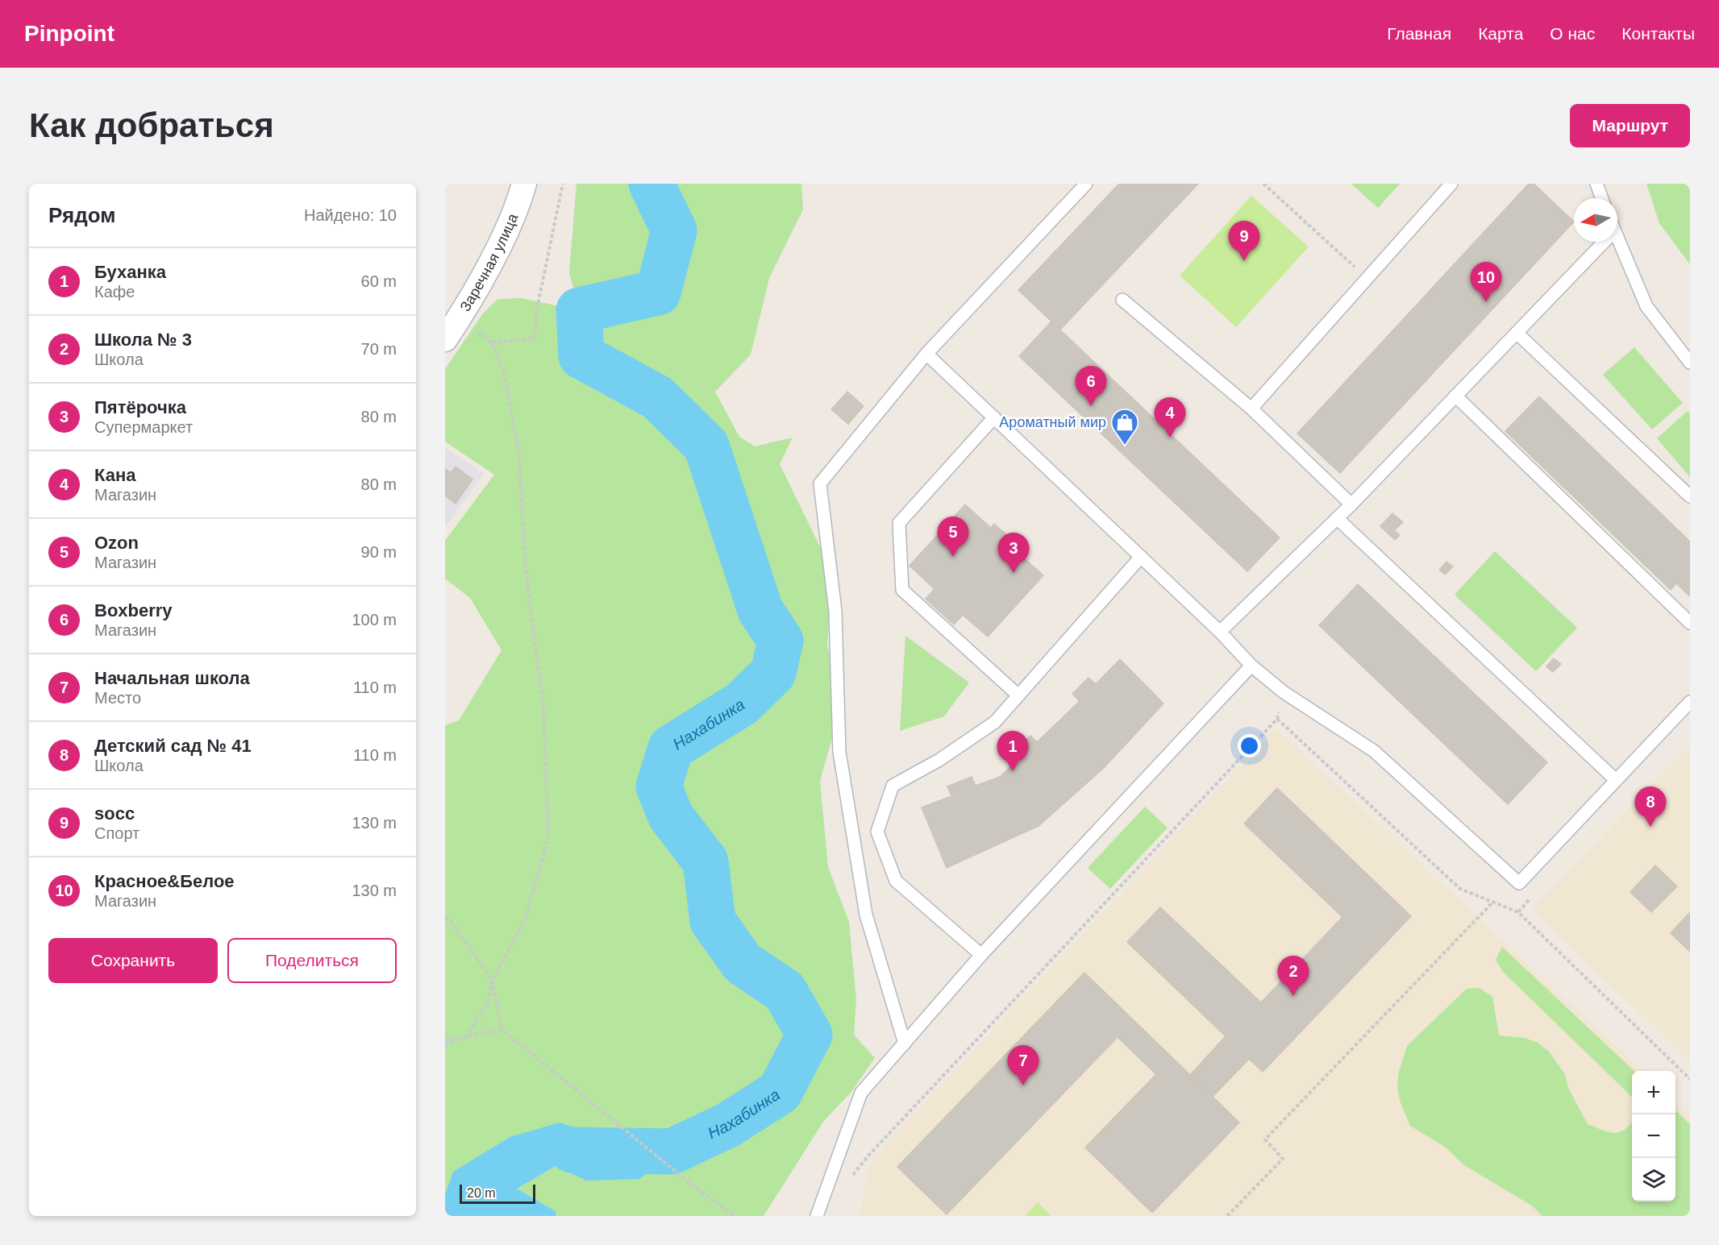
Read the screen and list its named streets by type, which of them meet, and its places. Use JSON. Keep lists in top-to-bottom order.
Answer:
{
  "streets": {
    "street": ["Заречная улица"]
  },
  "water": ["Нахабинка"],
  "places": {
    "shop": ["Ароматный мир"]
  },
  "scale_bar": "20 m",
  "north": "left",
  "page": {
    "header": "Pinpoint",
    "nav": [
      "Главная",
      "Карта",
      "О нас",
      "Контакты"
    ],
    "buttons": [
      "Маршрут",
      ["Сохранить", "Поделиться"]
    ],
    "title": "Как добраться",
    "heading": ["Рядом", "Найдено: 10"],
    "pins": [
      "9",
      "10",
      "6",
      "4",
      "5",
      "3",
      "1",
      "8",
      "2",
      "7"
    ],
    "list": [
      {
        "mark": "1",
        "name": "Буханка",
        "note": "Кафе",
        "value": "60 m"
      },
      {
        "mark": "2",
        "name": "Школа № 3",
        "note": "Школа",
        "value": "70 m"
      },
      {
        "mark": "3",
        "name": "Пятёрочка",
        "note": "Супермаркет",
        "value": "80 m"
      },
      {
        "mark": "4",
        "name": "Кана",
        "note": "Магазин",
        "value": "80 m"
      },
      {
        "mark": "5",
        "name": "Ozon",
        "note": "Магазин",
        "value": "90 m"
      },
      {
        "mark": "6",
        "name": "Boxberry",
        "note": "Магазин",
        "value": "100 m"
      },
      {
        "mark": "7",
        "name": "Начальная школа",
        "note": "Место",
        "value": "110 m"
      },
      {
        "mark": "8",
        "name": "Детский сад № 41",
        "note": "Школа",
        "value": "110 m"
      },
      {
        "mark": "9",
        "name": "socc",
        "note": "Спорт",
        "value": "130 m"
      },
      {
        "mark": "10",
        "name": "Красное&Белое",
        "note": "Магазин",
        "value": "130 m"
      }
    ],
    "map_buttons": ["+", "−"],
    "scale": "20 m"
  }
}
